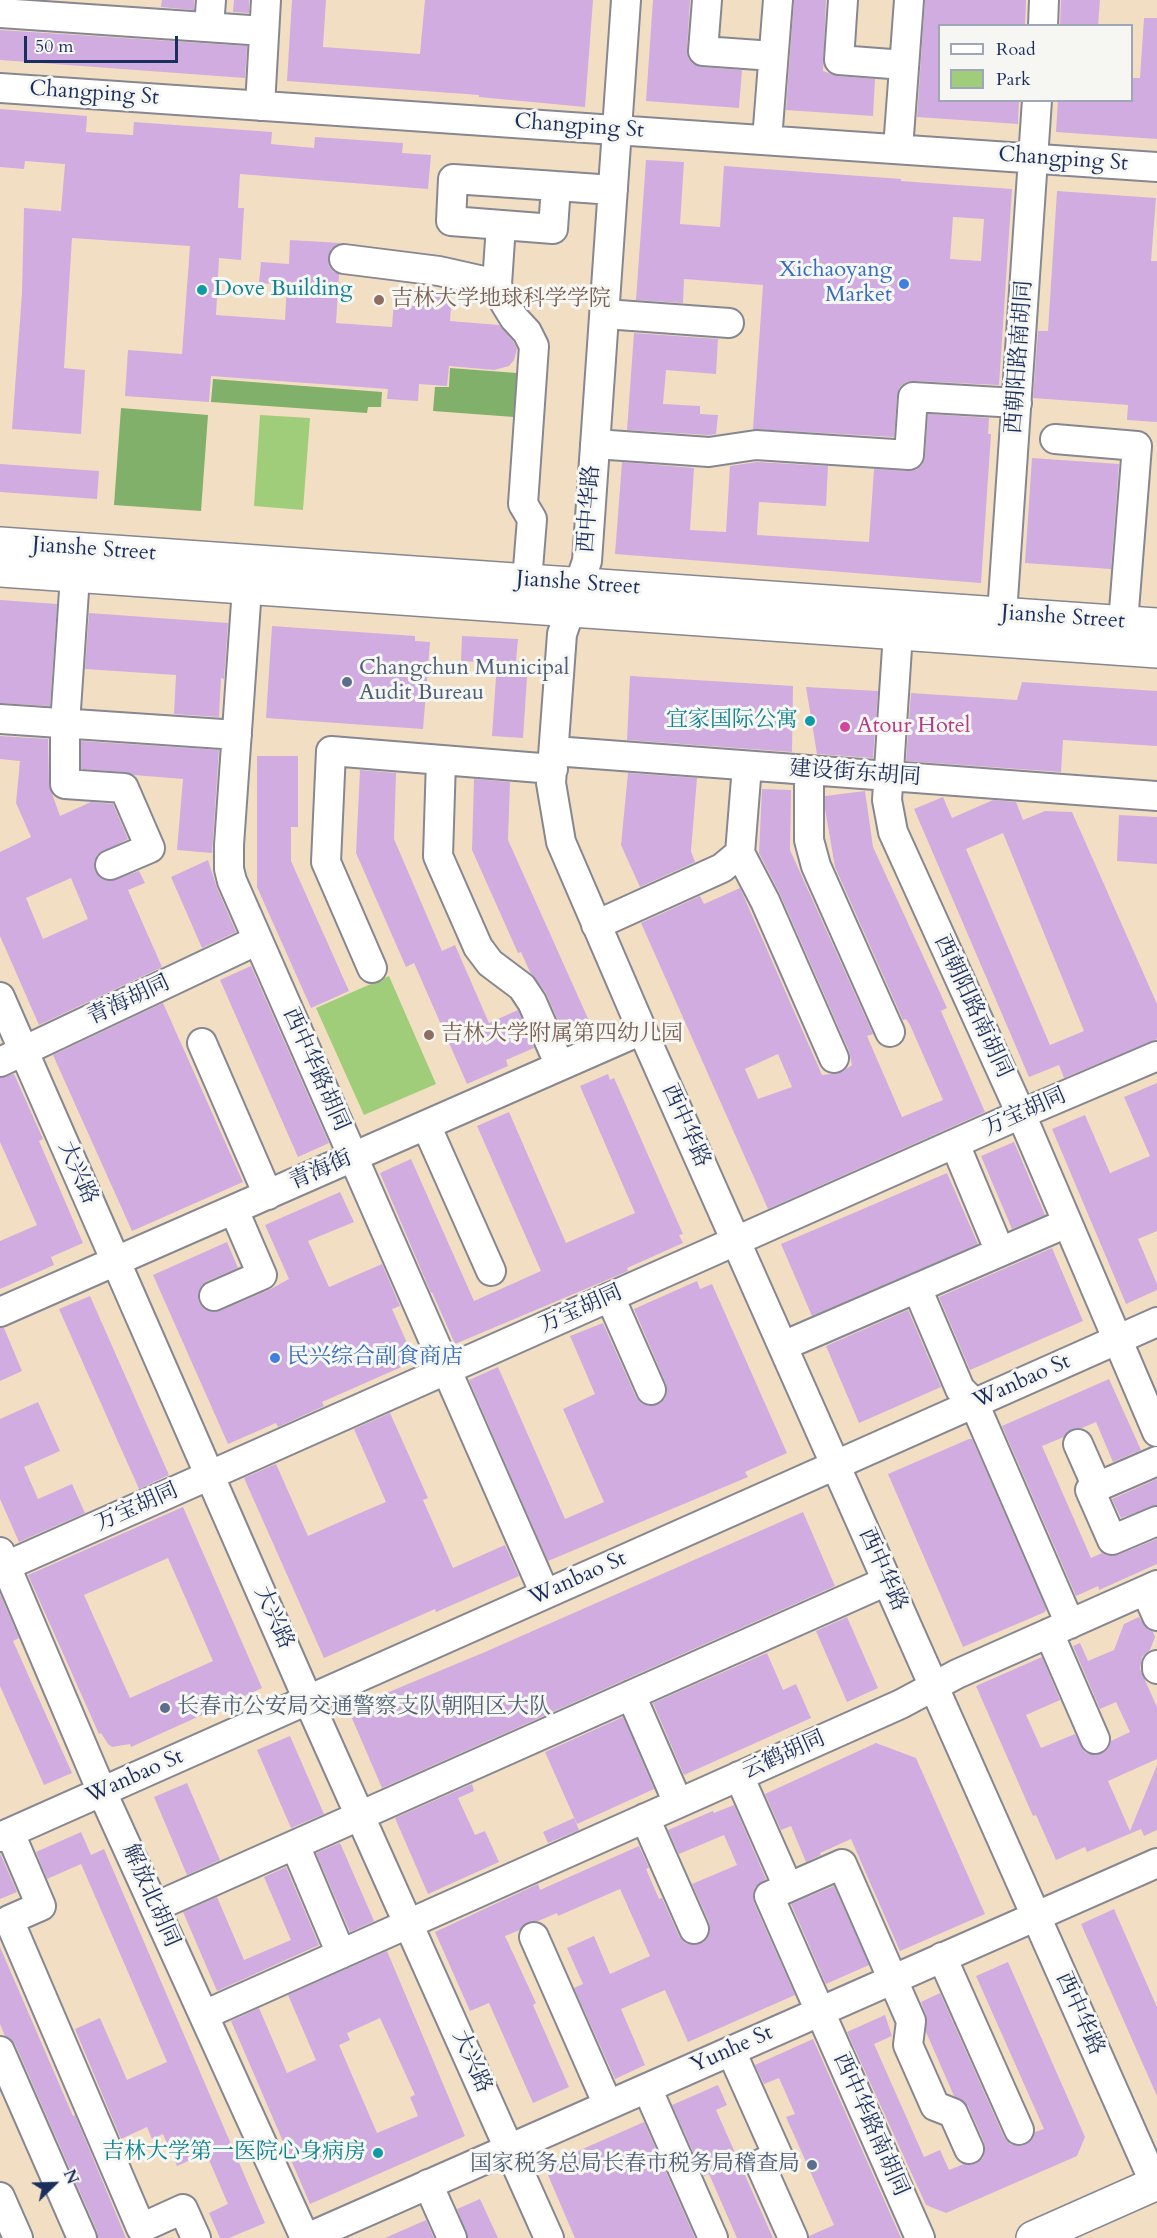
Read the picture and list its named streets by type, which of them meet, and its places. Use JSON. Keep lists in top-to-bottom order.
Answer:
{
  "streets": {
    "main road": ["Jianshe Street"],
    "street": [
      "Changping St",
      "西朝阳路南胡同",
      "西中华路",
      "建设街东胡同",
      "青海胡同",
      "西中华路胡同",
      "万宝胡同",
      "青海街",
      "大兴路",
      "Wanbao St",
      "云鹤胡同",
      "解放北胡同",
      "Yunhe St",
      "西中华路南胡同"
    ]
  },
  "crossings": [
    ["Changping St", "西朝阳路南胡同"],
    ["Changping St", "西中华路"],
    ["西朝阳路南胡同", "Jianshe Street"],
    ["西朝阳路南胡同", "建设街东胡同"],
    ["西朝阳路南胡同", "万宝胡同"],
    ["西朝阳路南胡同", "Wanbao St"],
    ["西中华路", "Jianshe Street"],
    ["西中华路", "建设街东胡同"],
    ["西中华路", "万宝胡同"],
    ["西中华路", "青海街"],
    ["西中华路", "Wanbao St"],
    ["西中华路", "云鹤胡同"],
    ["西中华路", "Yunhe St"],
    ["Jianshe Street", "西中华路胡同"],
    ["青海胡同", "西中华路胡同"],
    ["青海胡同", "大兴路"],
    ["西中华路胡同", "万宝胡同"],
    ["西中华路胡同", "青海街"],
    ["西中华路胡同", "Wanbao St"],
    ["万宝胡同", "大兴路"],
    ["万宝胡同", "解放北胡同"],
    ["青海街", "大兴路"],
    ["大兴路", "Wanbao St"],
    ["大兴路", "云鹤胡同"],
    ["大兴路", "Yunhe St"],
    ["Wanbao St", "解放北胡同"],
    ["云鹤胡同", "解放北胡同"],
    ["解放北胡同", "Yunhe St"],
    ["Yunhe St", "西中华路南胡同"]
  ],
  "places": [
    "Xichaoyang Market",
    "Dove Building",
    "吉林大学地球科学学院",
    "Changchun Municipal Audit Bureau",
    "宜家国际公寓",
    "Atour Hotel",
    "吉林大学附属第四幼儿园",
    "民兴综合副食商店",
    "长春市公安局交通警察支队朝阳区大队",
    "吉林大学第一医院心身病房",
    "国家税务总局长春市税务局稽查局"
  ],
  "legend": ["Road", "Park"],
  "scale_bar": "50 m",
  "north": "top right"
}
